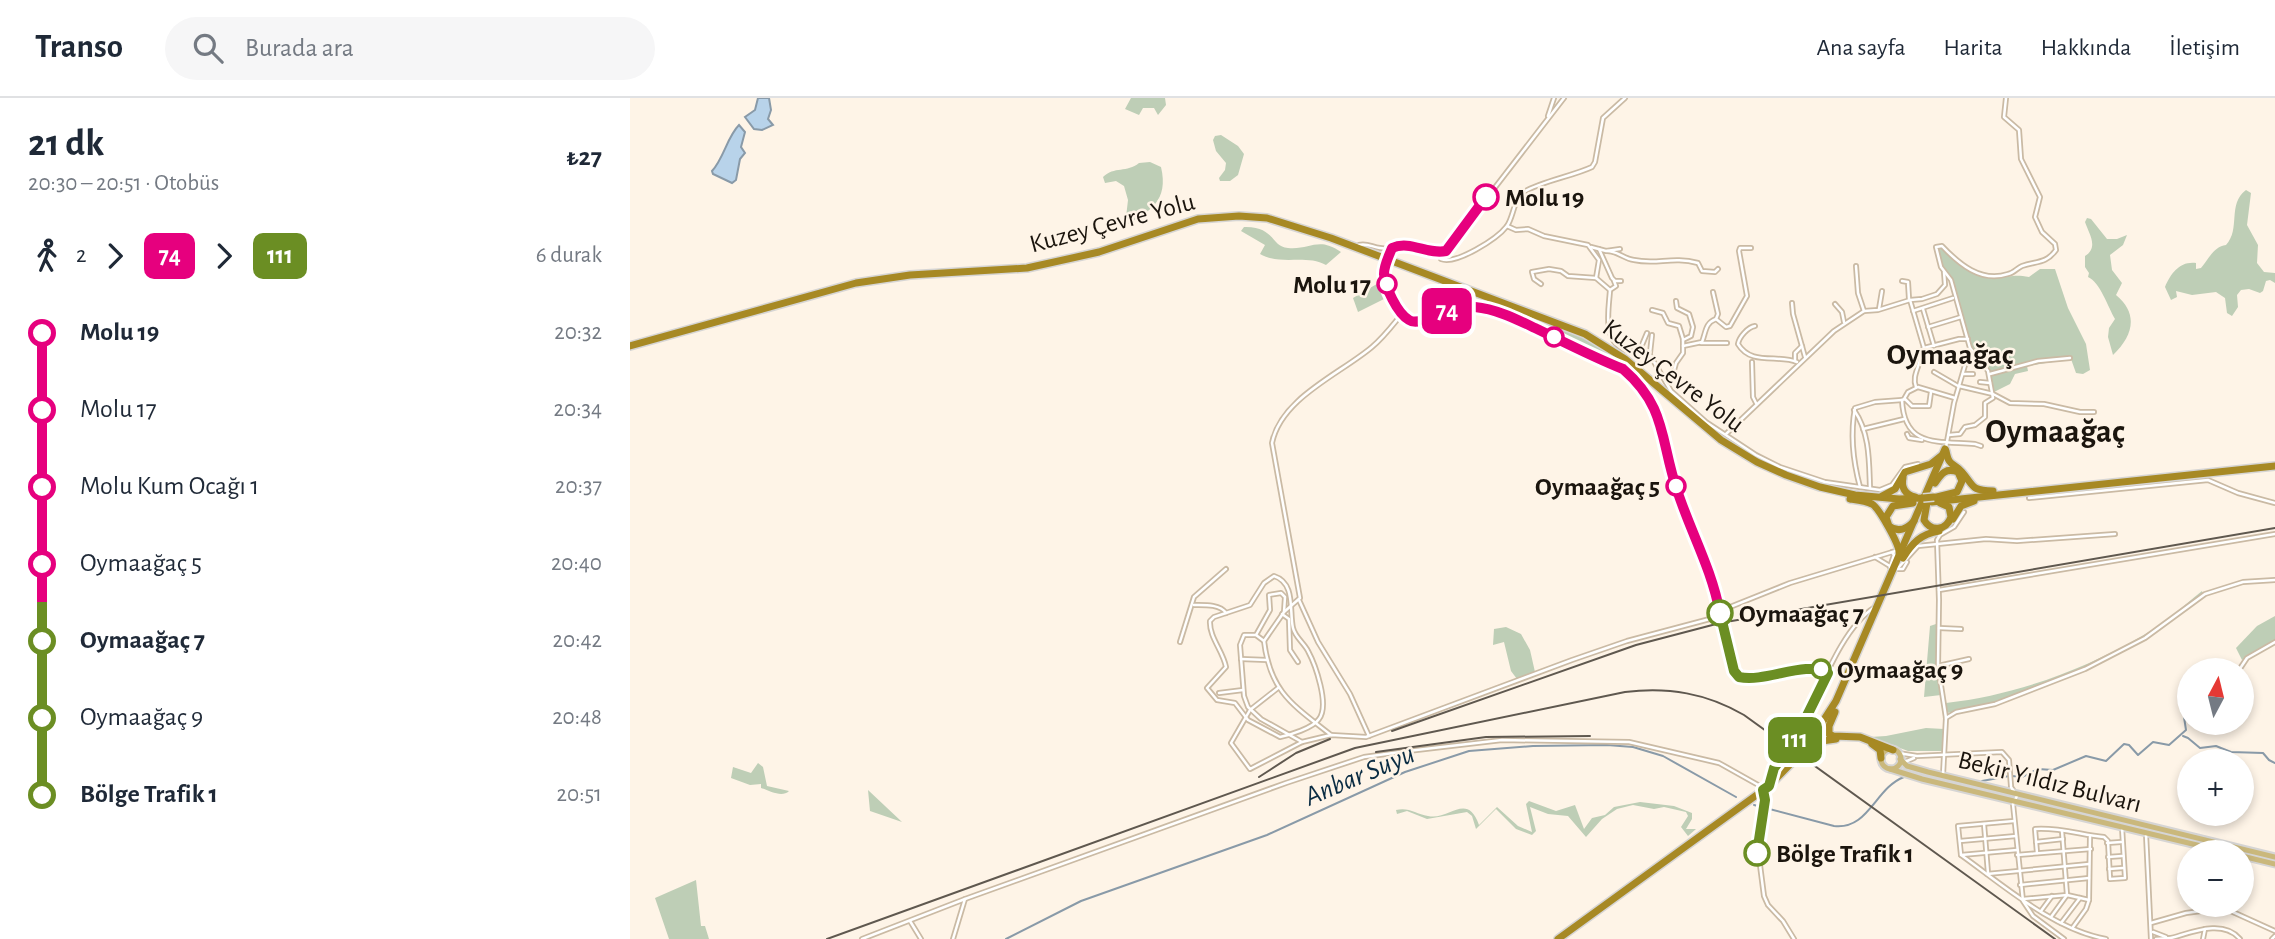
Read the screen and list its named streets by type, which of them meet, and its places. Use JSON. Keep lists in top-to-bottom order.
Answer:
{
  "streets": {
    "highway": ["Kuzey Çevre Yolu"],
    "main road": ["Bekir Yıldız Bulvarı"]
  },
  "districts": ["Oymaağaç", "Oymaağaç"],
  "water": ["Anbar Suyu"],
  "places": [
    "Molu 19",
    "Molu 17",
    "Oymaağaç 5",
    "Oymaağaç 7",
    "Oymaağaç 9",
    "Bölge Trafik 1"
  ],
  "lines": ["bus line 74", "bus line 111"],
  "north": "top",
  "page": {
    "header": "Transo",
    "search": "Burada ara",
    "nav": [
      "Ana sayfa",
      "Harita",
      "Hakkında",
      "İletişim"
    ],
    "heading": ["21 dk", "20:30 – 20:51 · Otobüs", "₺27"],
    "on_map": ["74", "111"],
    "legs": [
      "2",
      "74",
      "111",
      "6 durak"
    ],
    "list": [
      {
        "name": "Molu 19",
        "value": "20:32"
      },
      {
        "name": "Molu 17",
        "value": "20:34"
      },
      {
        "name": "Molu Kum Ocağı 1",
        "value": "20:37"
      },
      {
        "name": "Oymaağaç 5",
        "value": "20:40"
      },
      {
        "name": "Oymaağaç 7",
        "value": "20:42"
      },
      {
        "name": "Oymaağaç 9",
        "value": "20:48"
      },
      {
        "name": "Bölge Trafik 1",
        "value": "20:51"
      }
    ],
    "map_buttons": ["+", "−"]
  }
}
